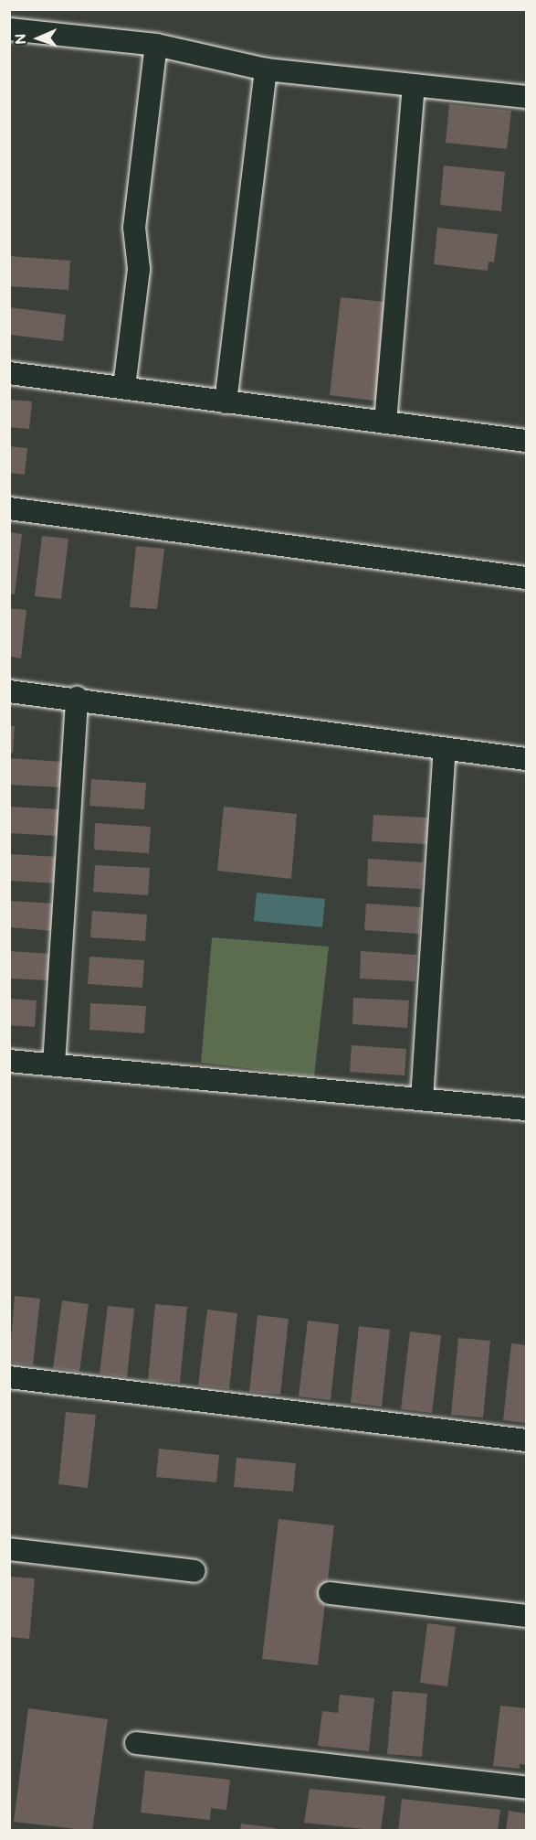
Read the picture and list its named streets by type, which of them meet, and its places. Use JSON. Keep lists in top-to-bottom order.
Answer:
{
  "north": "left"
}
